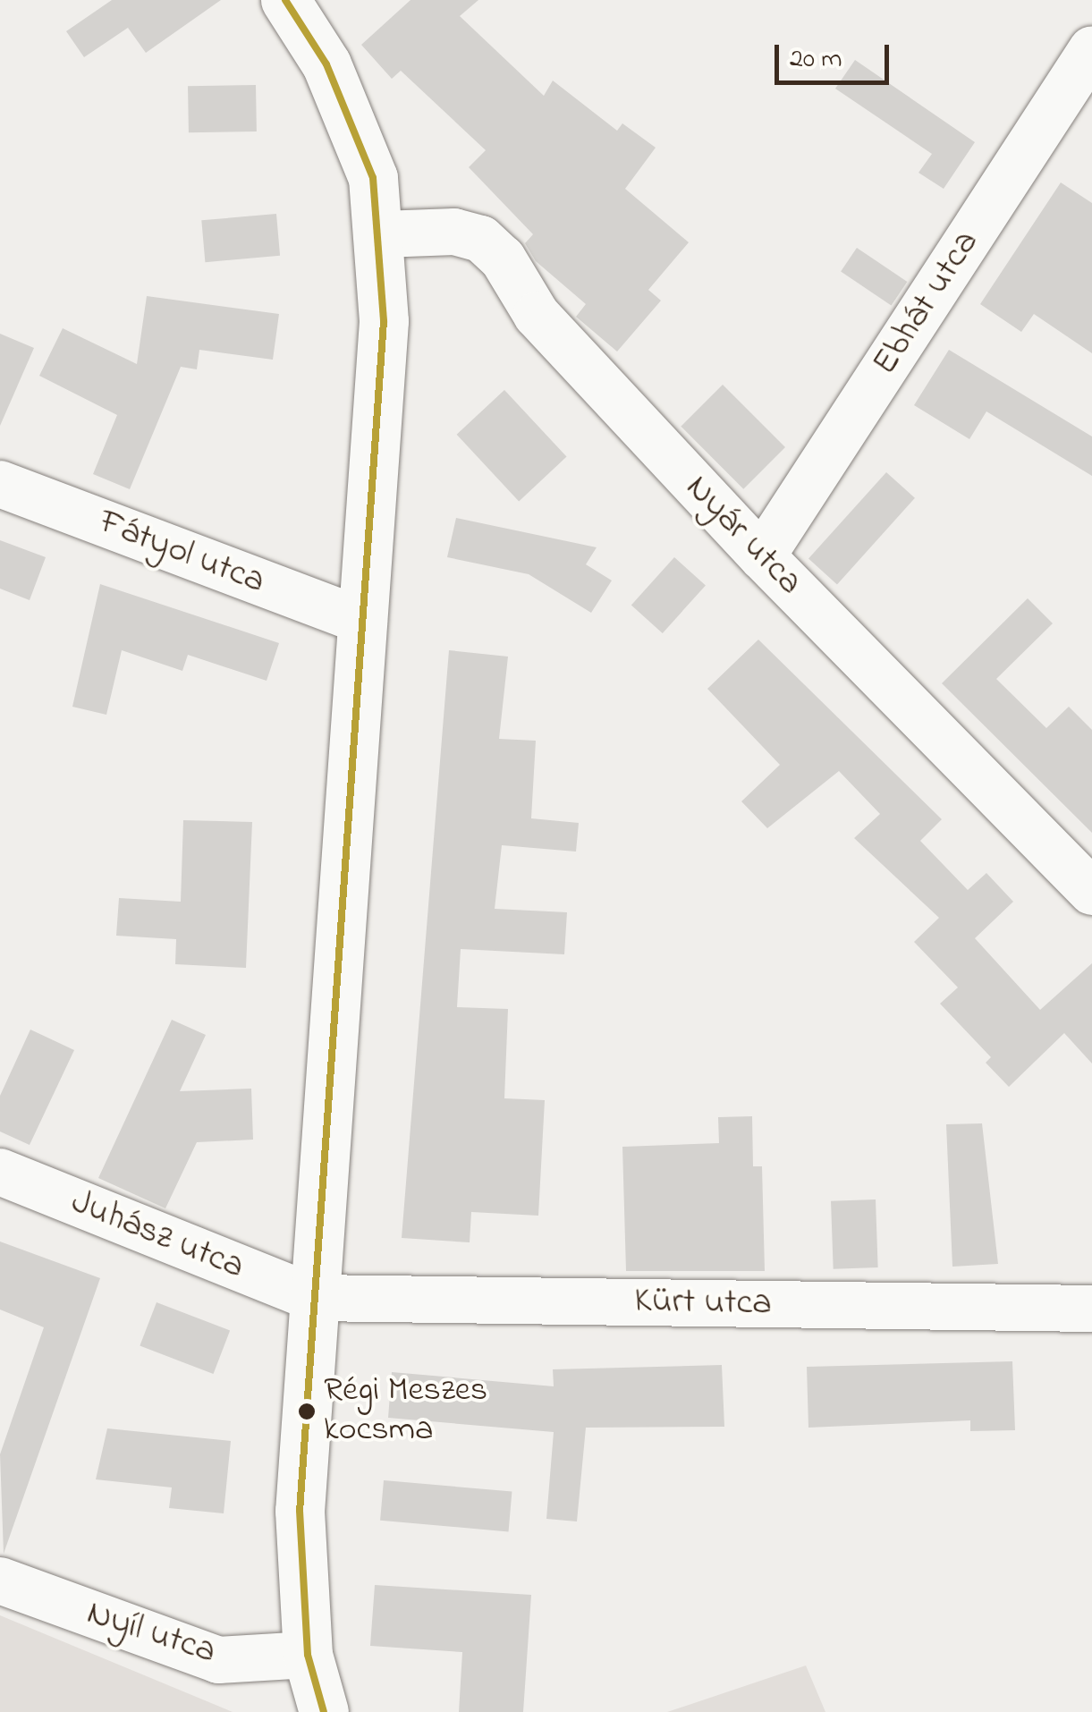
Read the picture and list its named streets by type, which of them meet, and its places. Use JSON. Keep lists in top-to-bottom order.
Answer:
{
  "streets": {
    "street": [
      "Ebhát utca",
      "Nyár utca",
      "Fátyol utca",
      "Juhász utca",
      "Kürt utca",
      "Nyíl utca"
    ]
  },
  "crossings": [
    ["Ebhát utca", "Nyár utca"],
    ["Juhász utca", "Kürt utca"]
  ],
  "places": ["Régi Meszes kocsma"],
  "scale_bar": "20 m"
}
